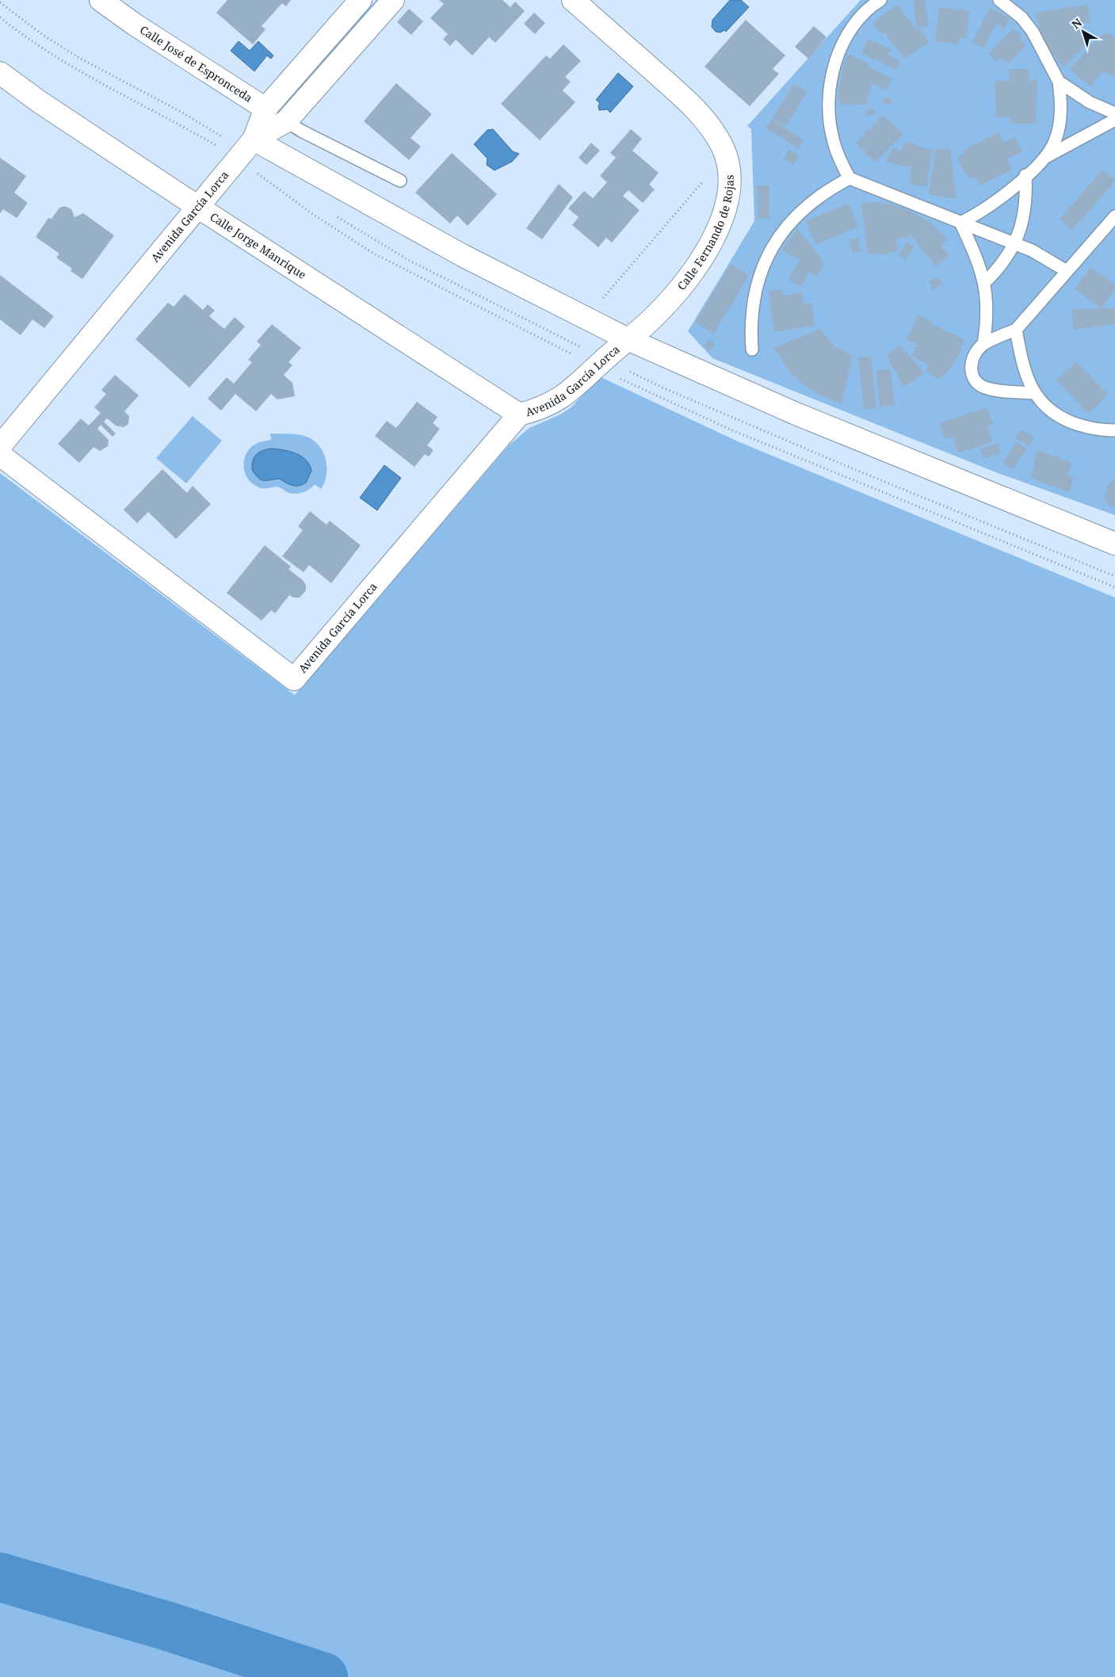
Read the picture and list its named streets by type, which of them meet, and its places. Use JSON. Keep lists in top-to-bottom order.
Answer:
{
  "streets": {
    "street": [
      "Calle José de Espronceda",
      "Avenida García Lorca",
      "Calle Fernando de Rojas",
      "Calle Jorge Manrique"
    ]
  },
  "crossings": [
    ["Avenida García Lorca", "Calle Fernando de Rojas"],
    ["Avenida García Lorca", "Calle Jorge Manrique"]
  ],
  "north": "top left"
}
